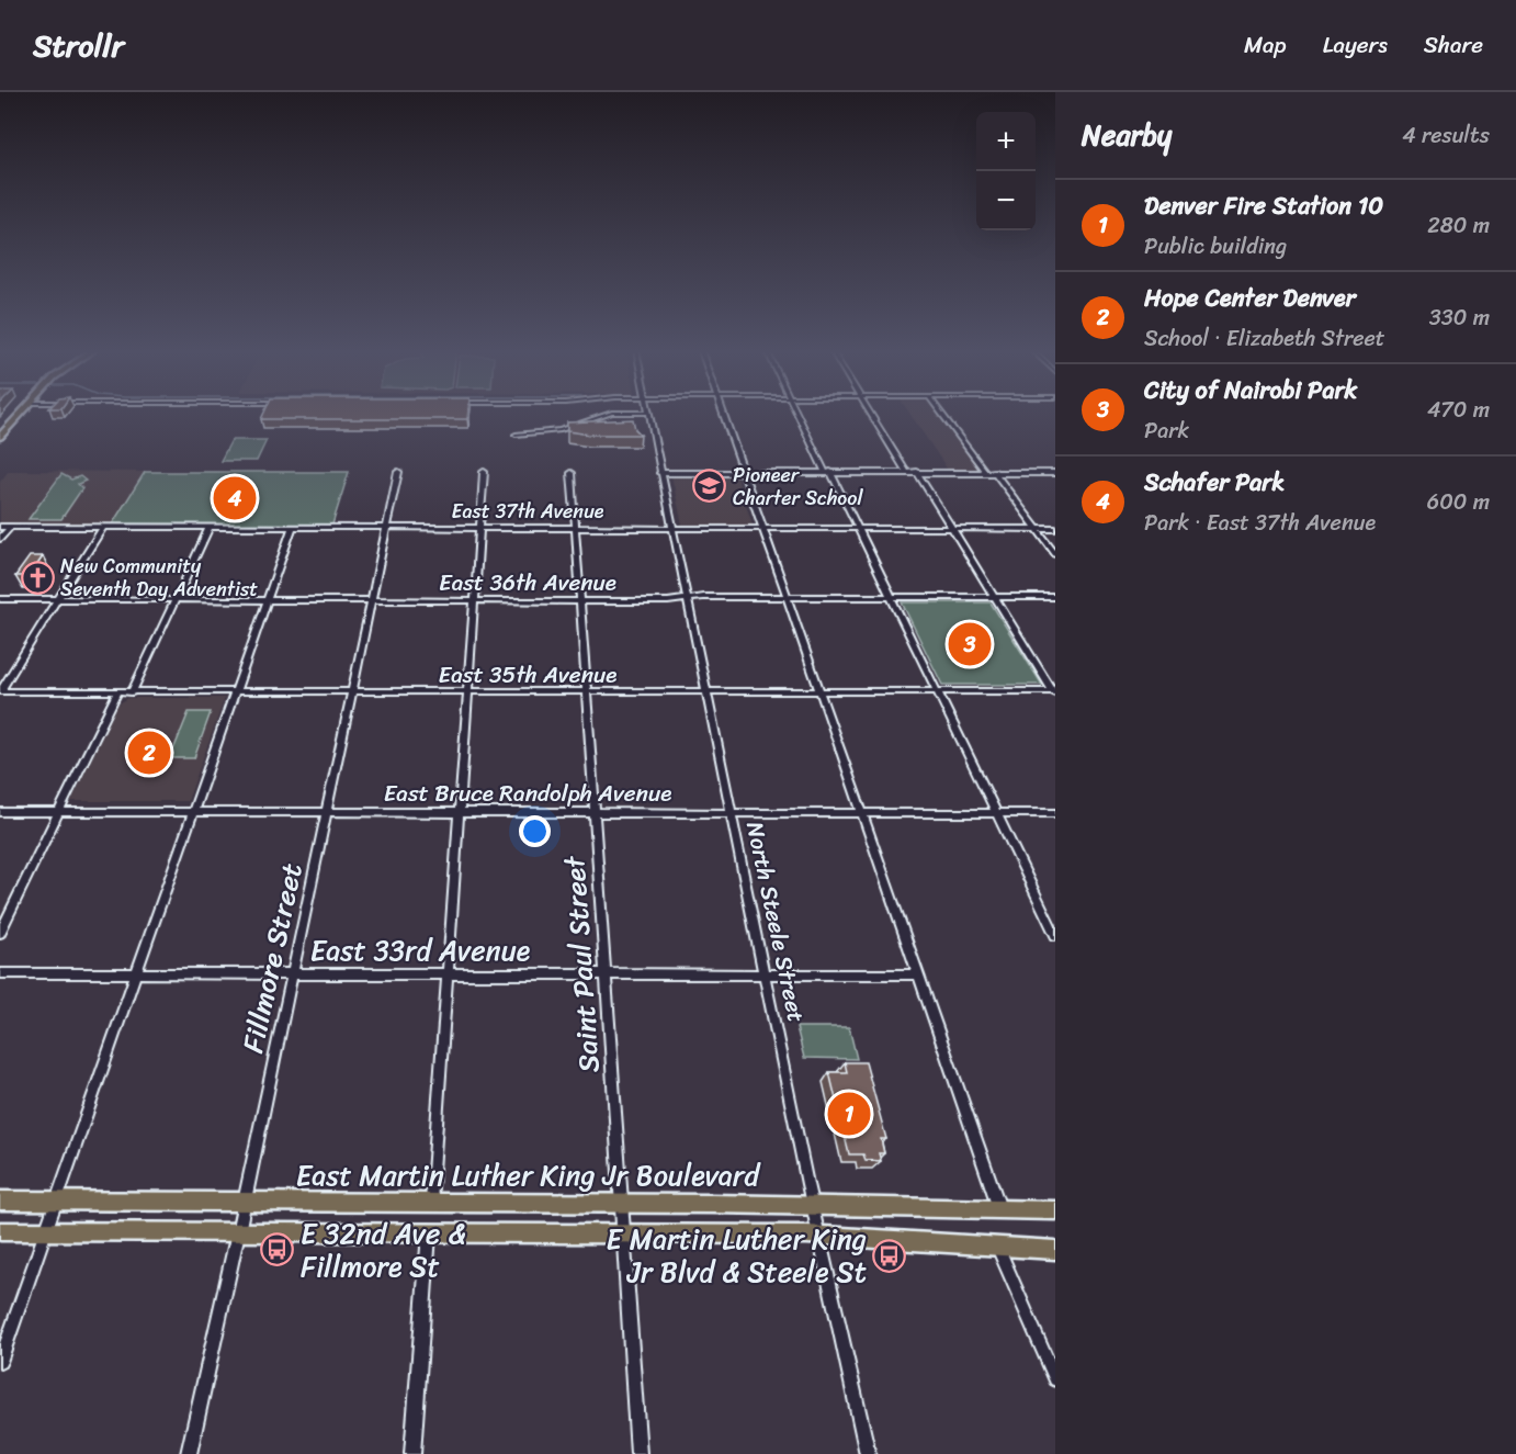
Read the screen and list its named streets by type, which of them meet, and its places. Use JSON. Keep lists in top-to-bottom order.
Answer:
{
  "streets": {
    "main road": ["East Martin Luther King Jr Boulevard"],
    "street": [
      "East 37th Avenue",
      "East 36th Avenue",
      "East 35th Avenue",
      "East Bruce Randolph Avenue",
      "North Steele Street",
      "East 33rd Avenue",
      "Fillmore Street",
      "Saint Paul Street"
    ]
  },
  "crossings": [
    ["East 37th Avenue", "North Steele Street"],
    ["East 37th Avenue", "Fillmore Street"],
    ["East 37th Avenue", "Saint Paul Street"],
    ["East 36th Avenue", "North Steele Street"],
    ["East 36th Avenue", "Fillmore Street"],
    ["East 36th Avenue", "Saint Paul Street"],
    ["East 35th Avenue", "North Steele Street"],
    ["East 35th Avenue", "Fillmore Street"],
    ["East 35th Avenue", "Saint Paul Street"],
    ["East Bruce Randolph Avenue", "North Steele Street"],
    ["East Bruce Randolph Avenue", "Fillmore Street"],
    ["East Bruce Randolph Avenue", "Saint Paul Street"],
    ["North Steele Street", "East 33rd Avenue"],
    ["North Steele Street", "East Martin Luther King Jr Boulevard"],
    ["East 33rd Avenue", "Fillmore Street"],
    ["East 33rd Avenue", "Saint Paul Street"],
    ["Fillmore Street", "East Martin Luther King Jr Boulevard"],
    ["Saint Paul Street", "East Martin Luther King Jr Boulevard"]
  ],
  "places": {
    "school or university": ["Pioneer Charter School"],
    "church": ["New Community Seventh Day Adventist"],
    "bus stop": ["E 32nd Ave & Fillmore St", "E Martin Luther King Jr Blvd & Steele St"]
  },
  "page": {
    "header": "Strollr",
    "nav": ["Map", "Layers", "Share"],
    "heading": ["Nearby", "4 results"],
    "map_buttons": ["+", "−"],
    "list": [
      {
        "mark": "1",
        "name": "Denver Fire Station 10",
        "note": "Public building",
        "value": "280 m"
      },
      {
        "mark": "2",
        "name": "Hope Center Denver",
        "note": "School · Elizabeth Street",
        "value": "330 m"
      },
      {
        "mark": "3",
        "name": "City of Nairobi Park",
        "note": "Park",
        "value": "470 m"
      },
      {
        "mark": "4",
        "name": "Schafer Park",
        "note": "Park · East 37th Avenue",
        "value": "600 m"
      }
    ],
    "pins": [
      "4",
      "3",
      "2",
      "1"
    ]
  }
}
